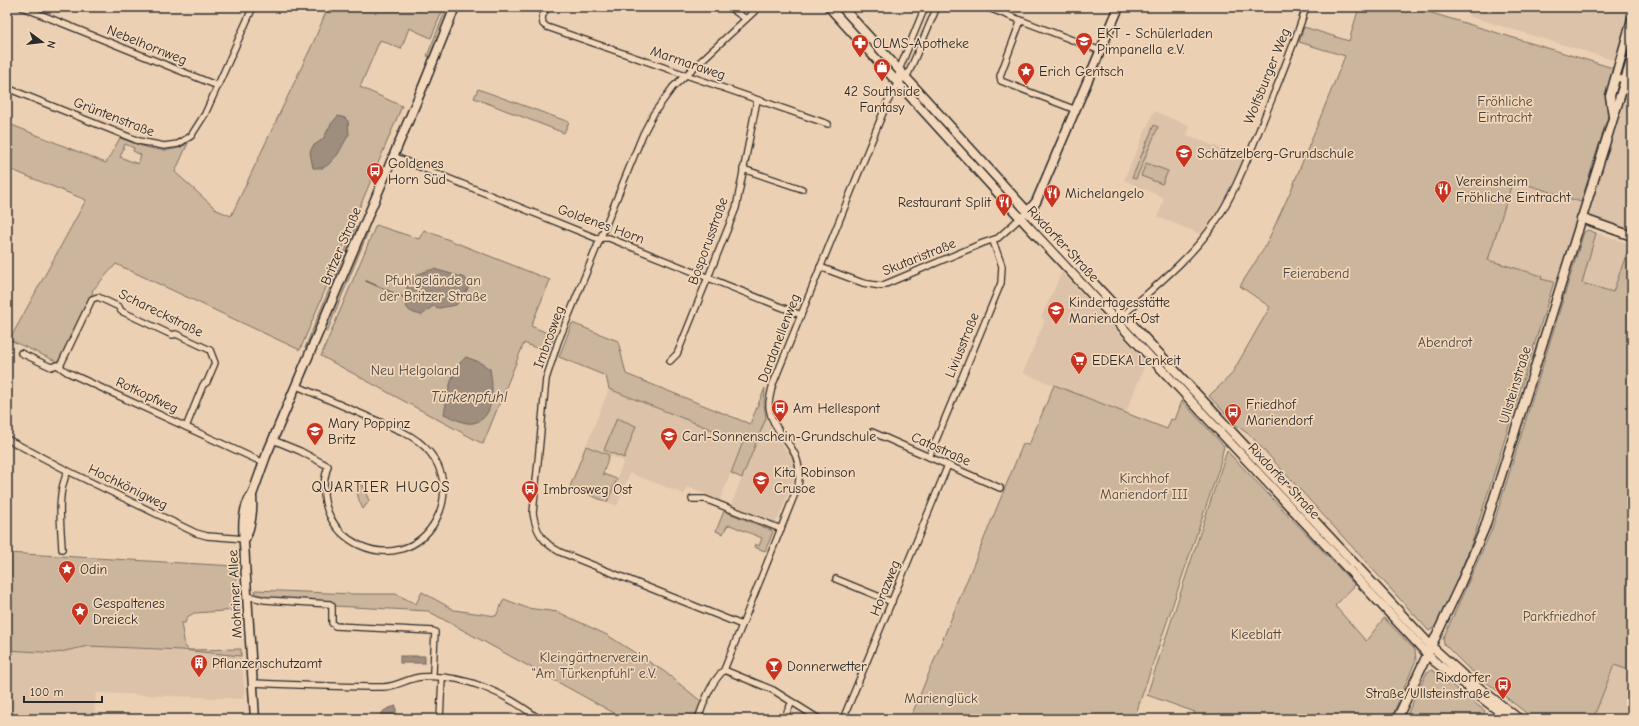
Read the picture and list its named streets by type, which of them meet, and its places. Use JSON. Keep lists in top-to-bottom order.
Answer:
{
  "streets": {
    "street": [
      "Nebelhornweg",
      "Marmaraweg",
      "Wolfsburger Weg",
      "Grüntenstraße",
      "Goldenes Horn",
      "Bosporusstraße",
      "Rixdorfer Straße",
      "Britzer Straße",
      "Skutaristraße",
      "Schareckstraße",
      "Imbrosweg",
      "Dardanellenweg",
      "Liviusstraße",
      "Ullsteinstraße",
      "Rotkopfweg",
      "Catostraße",
      "Hochkönigweg",
      "Horazweg",
      "Mohriner Allee"
    ]
  },
  "crossings": [
    ["Nebelhornweg", "Grüntenstraße"],
    ["Marmaraweg", "Bosporusstraße"],
    ["Marmaraweg", "Imbrosweg"],
    ["Wolfsburger Weg", "Rixdorfer Straße"],
    ["Goldenes Horn", "Bosporusstraße"],
    ["Goldenes Horn", "Britzer Straße"],
    ["Goldenes Horn", "Imbrosweg"],
    ["Goldenes Horn", "Dardanellenweg"],
    ["Rixdorfer Straße", "Skutaristraße"],
    ["Rixdorfer Straße", "Dardanellenweg"],
    ["Rixdorfer Straße", "Ullsteinstraße"],
    ["Britzer Straße", "Rotkopfweg"],
    ["Britzer Straße", "Hochkönigweg"],
    ["Britzer Straße", "Mohriner Allee"],
    ["Skutaristraße", "Dardanellenweg"],
    ["Skutaristraße", "Liviusstraße"],
    ["Schareckstraße", "Rotkopfweg"],
    ["Imbrosweg", "Dardanellenweg"],
    ["Liviusstraße", "Catostraße"],
    ["Catostraße", "Horazweg"],
    ["Hochkönigweg", "Mohriner Allee"]
  ],
  "districts": ["QUARTIER HUGOS"],
  "water": ["Türkenpfuhl"],
  "parks": [
    "Fröhliche Eintracht",
    "Feierabend",
    "Pfuhlgelände an der Britzer Straße",
    "Abendrot",
    "Neu Helgoland",
    "Kirchhof Mariendorf III",
    "Parkfriedhof",
    "Kleeblatt",
    "Kleingärtnerverein \"Am Türkenpfuhl\" e.V.",
    "Marienglück"
  ],
  "places": {
    "school or university": [
      "EKT - Schülerladen Pimpanella e.V.",
      "Schätzelberg-Grundschule",
      "Kindertagesstätte Mariendorf-Ost",
      "Mary Poppinz Britz",
      "Carl-Sonnenschein-Grundschule",
      "Kita Robinson Crusoe"
    ],
    "pharmacy": ["OLMS-Apotheke"],
    "shop": ["42 Southside Fantasy"],
    "place": ["Erich Gentsch", "Odin", "Gespaltenes Dreieck"],
    "bus stop": [
      "Goldenes Horn Süd",
      "Am Hellespont",
      "Friedhof Mariendorf",
      "Imbrosweg Ost",
      "Rixdorfer Straße/Ullsteinstraße"
    ],
    "restaurant": ["Vereinsheim Fröhliche Eintracht", "Michelangelo", "Restaurant Split"],
    "supermarket": ["EDEKA Lenkeit"],
    "building": ["Pflanzenschutzamt"],
    "bar": ["Donnerwetter"]
  },
  "scale_bar": "100 m",
  "north": "right"
}
